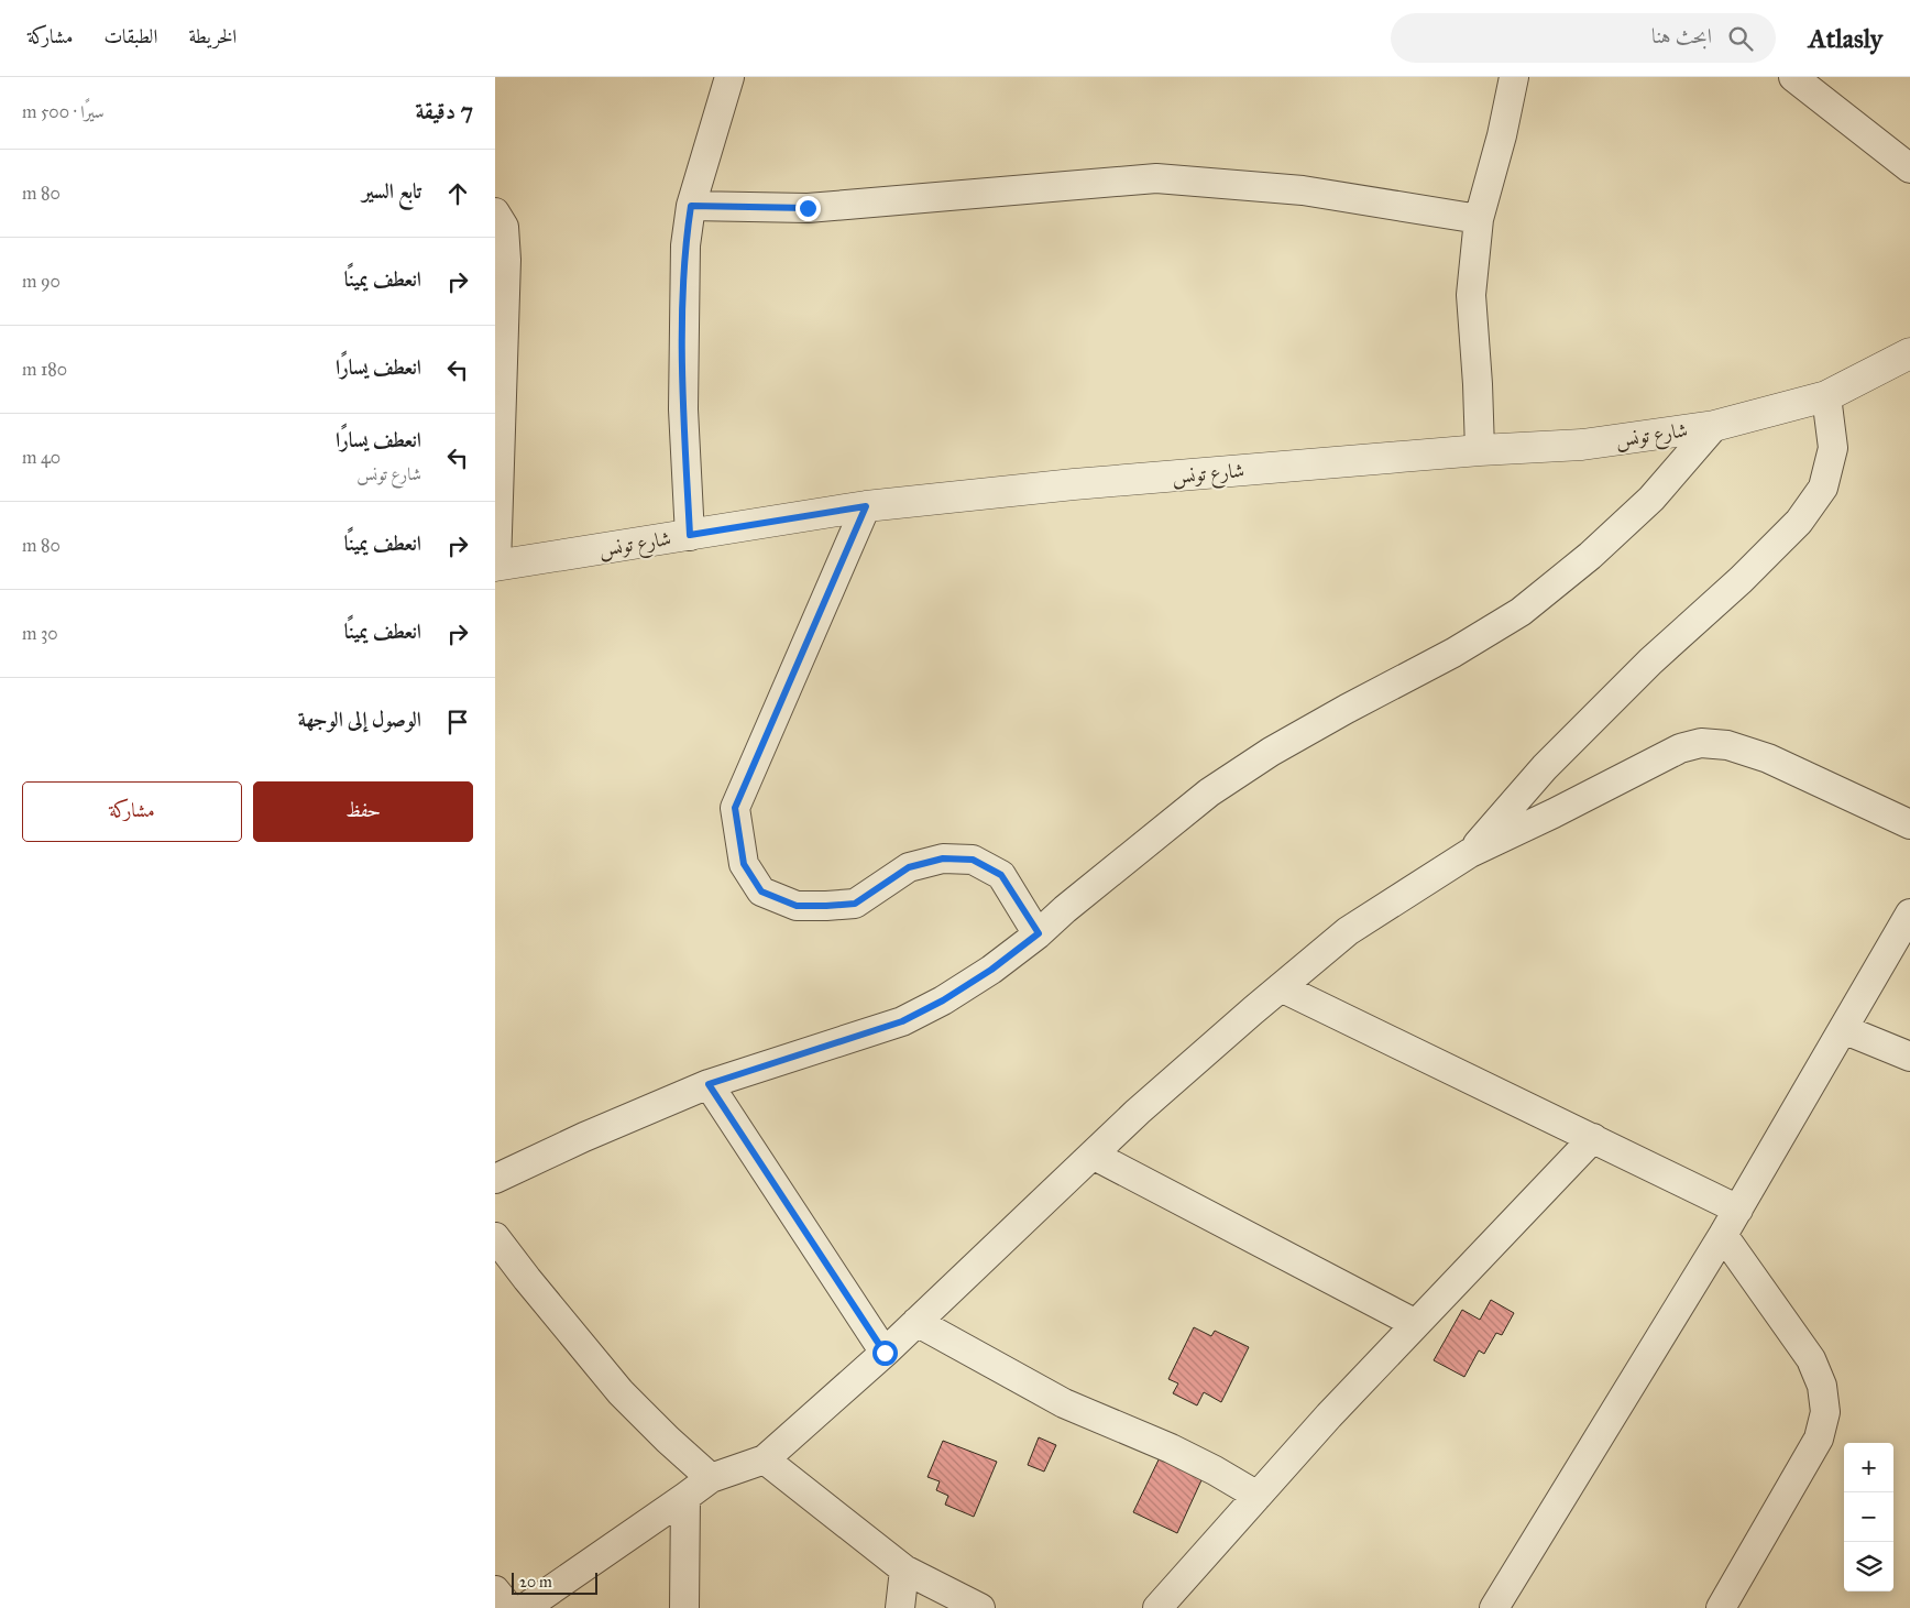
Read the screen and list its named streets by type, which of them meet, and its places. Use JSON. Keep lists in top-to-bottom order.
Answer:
{
  "streets": {
    "street": ["شارع تونس"]
  },
  "scale_bar": "20 m",
  "page": {
    "header": "Atlasly",
    "search": "ابحث هنا",
    "nav": ["الخريطة", "الطبقات", "مشاركة"],
    "heading": ["7 دقيقة", "سيرًا · 500 m"],
    "list": [
      ["تابع السير", "80 m"],
      ["انعطف يمينًا", "90 m"],
      ["انعطف يسارًا", "180 m"],
      ["انعطف يسارًا", "شارع تونس", "40 m"],
      ["انعطف يمينًا", "80 m"],
      ["انعطف يمينًا", "30 m"],
      "الوصول إلى الوجهة"
    ],
    "buttons": ["حفظ", "مشاركة"],
    "map_buttons": ["+", "−"],
    "scale": "20 m"
  }
}
